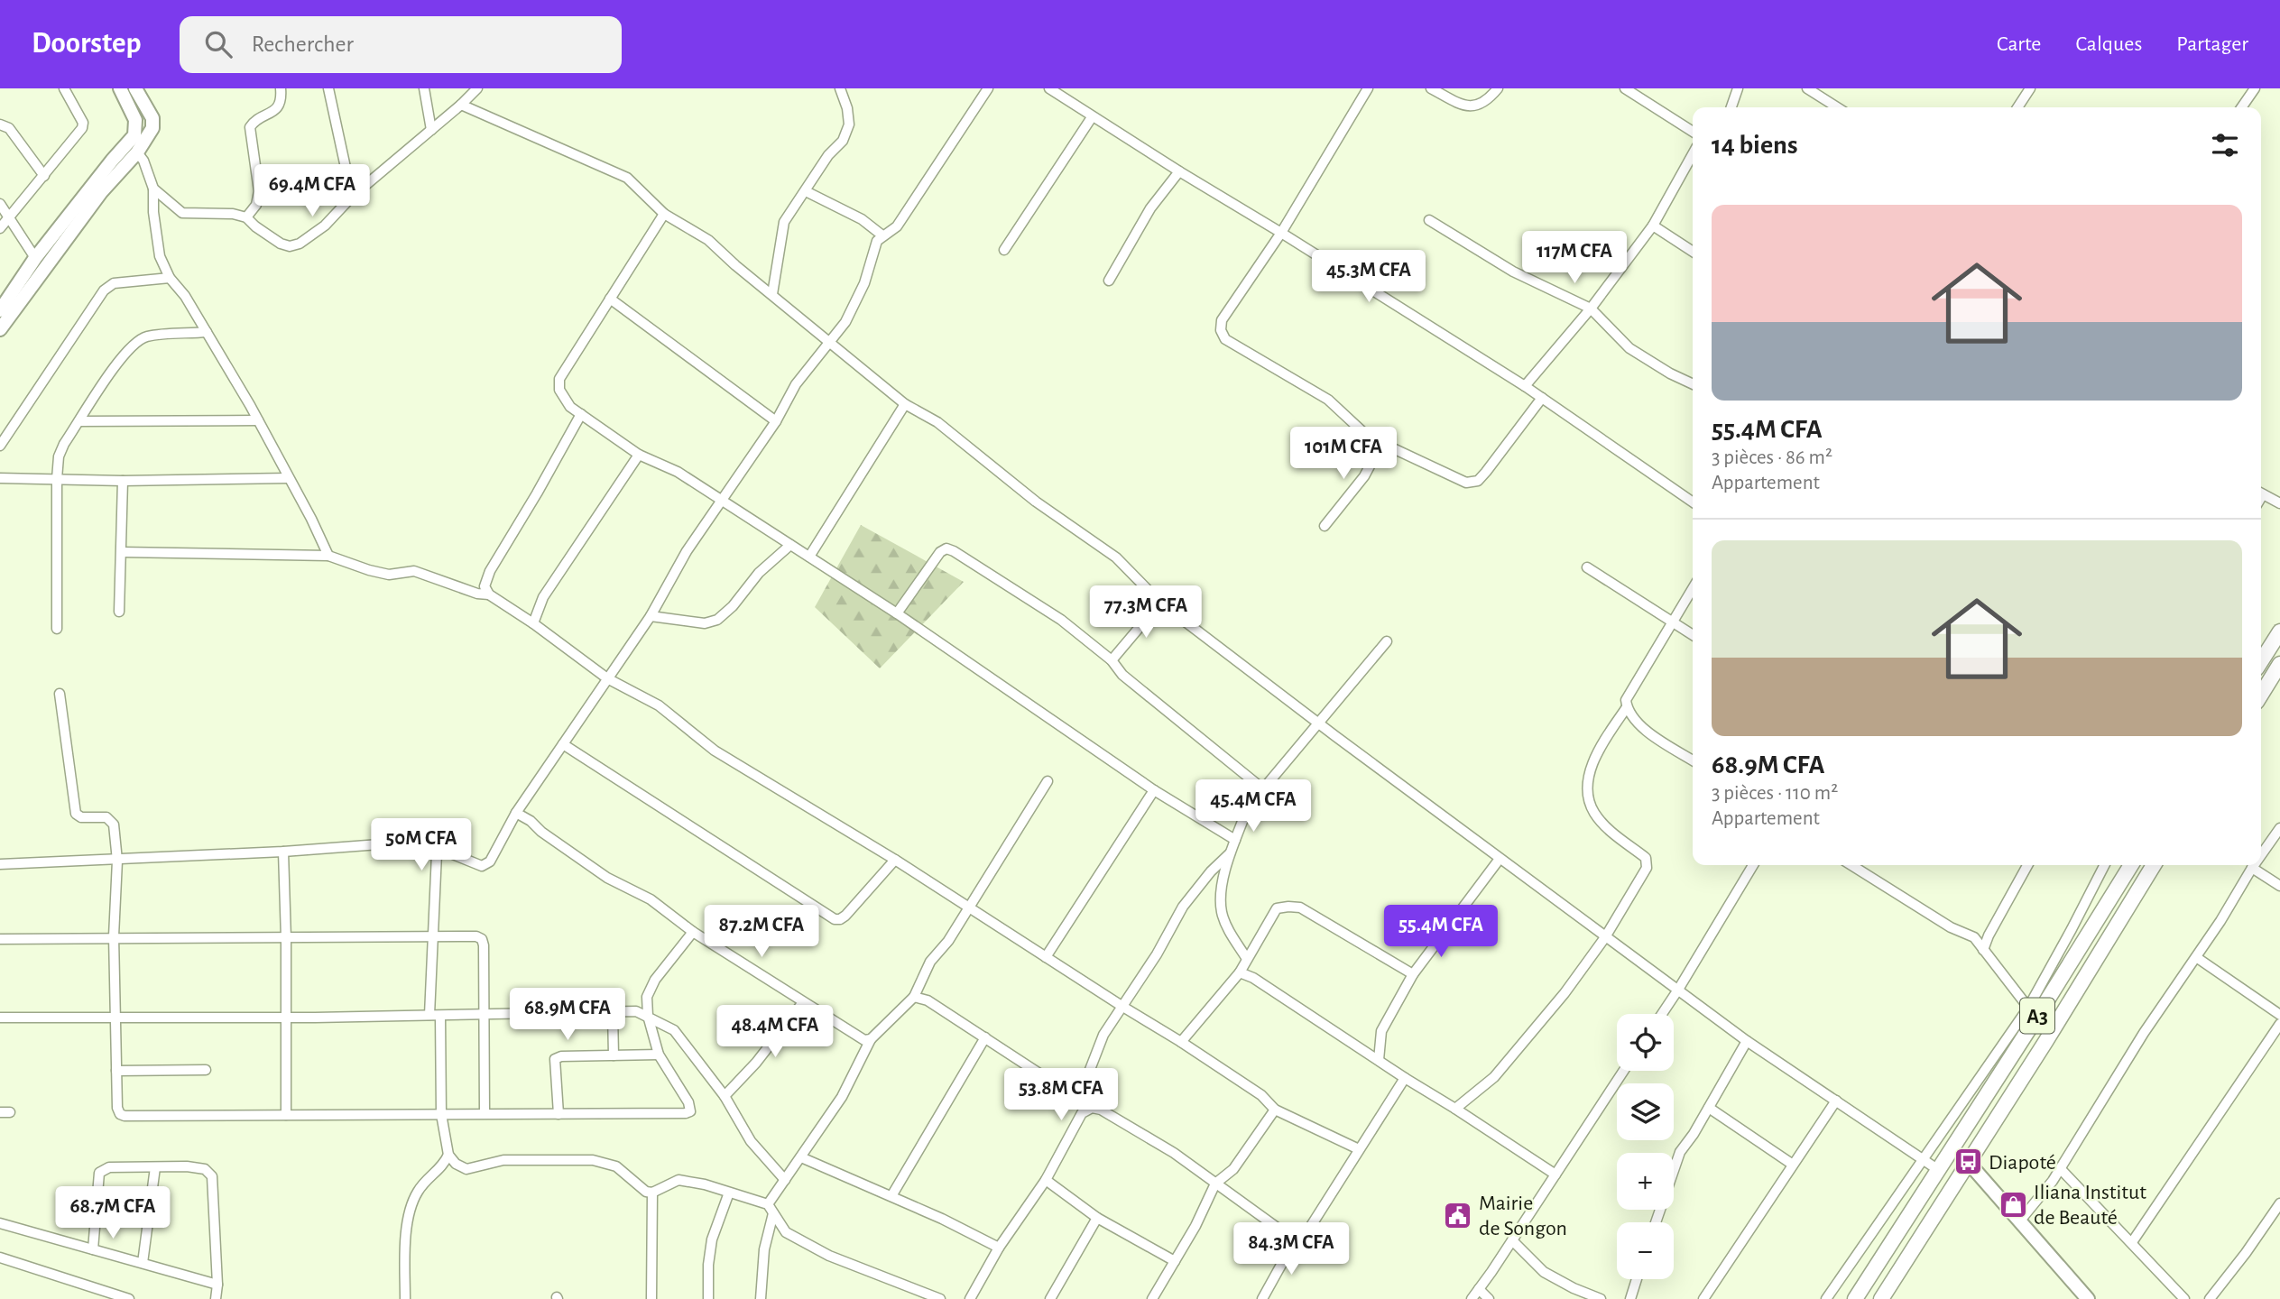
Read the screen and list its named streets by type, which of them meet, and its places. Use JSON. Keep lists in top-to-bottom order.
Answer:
{
  "streets": {
    "main road": ["A3"]
  },
  "places": {
    "bus stop": ["Diapoté"],
    "shop": ["Iliana Institut de Beauté"],
    "public building": ["Mairie de Songon"]
  },
  "page": {
    "header": "Doorstep",
    "search": "Rechercher",
    "nav": ["Carte", "Calques", "Partager"],
    "heading": "14 biens",
    "price": [
      "69.4M CFA",
      "117M CFA",
      "45.3M CFA",
      "101M CFA",
      "77.3M CFA",
      "45.4M CFA",
      "50M CFA",
      "87.2M CFA",
      "55.4M CFA",
      "68.9M CFA",
      "48.4M CFA",
      "53.8M CFA",
      "68.7M CFA",
      "84.3M CFA"
    ],
    "list": [
      {
        "name": "55.4M CFA",
        "note": "3 pièces · 86 m² · Appartement"
      },
      {
        "name": "68.9M CFA",
        "note": "3 pièces · 110 m² · Appartement"
      }
    ],
    "map_buttons": ["+", "−"]
  }
}
